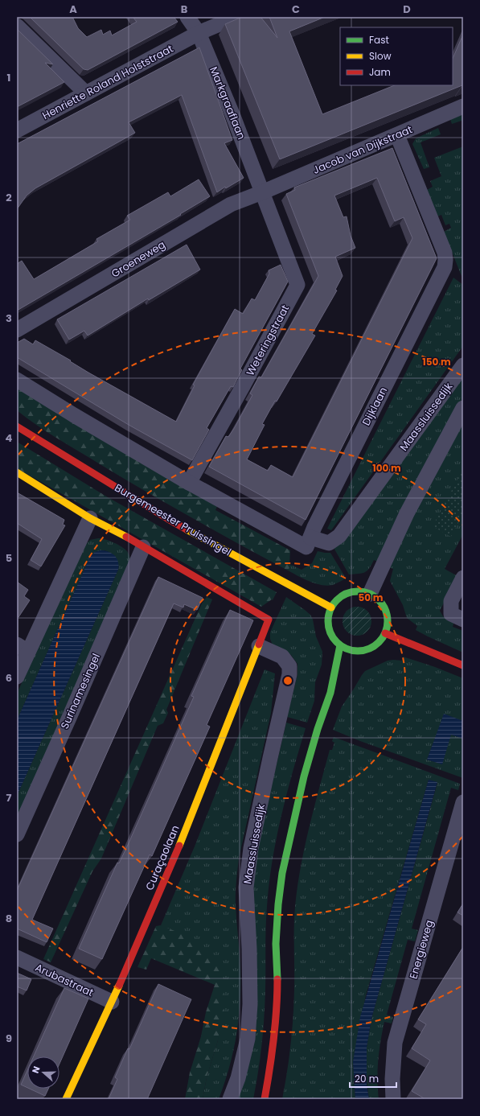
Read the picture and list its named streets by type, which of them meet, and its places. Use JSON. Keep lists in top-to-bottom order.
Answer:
{
  "streets": {
    "street": [
      "Henriette Roland Holststraat",
      "Markgraaflaan",
      "Jacob van Dijkstraat",
      "Groeneweg",
      "Weteringstraat",
      "Dijklaan",
      "Maassluissedijk",
      "Burgemeester Pruissingel",
      "Surinamesingel",
      "Curaçaolaan",
      "Energieweg",
      "Arubastraat"
    ]
  },
  "crossings": [
    ["Henriette Roland Holststraat", "Markgraaflaan"],
    ["Markgraaflaan", "Jacob van Dijkstraat"],
    ["Markgraaflaan", "Groeneweg"],
    ["Markgraaflaan", "Weteringstraat"],
    ["Jacob van Dijkstraat", "Groeneweg"],
    ["Jacob van Dijkstraat", "Weteringstraat"],
    ["Jacob van Dijkstraat", "Dijklaan"],
    ["Groeneweg", "Weteringstraat"],
    ["Dijklaan", "Maassluissedijk"],
    ["Maassluissedijk", "Curaçaolaan"],
    ["Surinamesingel", "Curaçaolaan"],
    ["Curaçaolaan", "Arubastraat"]
  ],
  "legend": ["Fast", "Slow", "Jam"],
  "scale_bar": "20 m",
  "north": "left",
  "grid": {
    "columns": [
      "A",
      "B",
      "C",
      "D"
    ],
    "rows": [
      "1",
      "2",
      "3",
      "4",
      "5",
      "6",
      "7",
      "8",
      "9"
    ]
  },
  "rings": ["150 m", "100 m", "50 m"]
}
